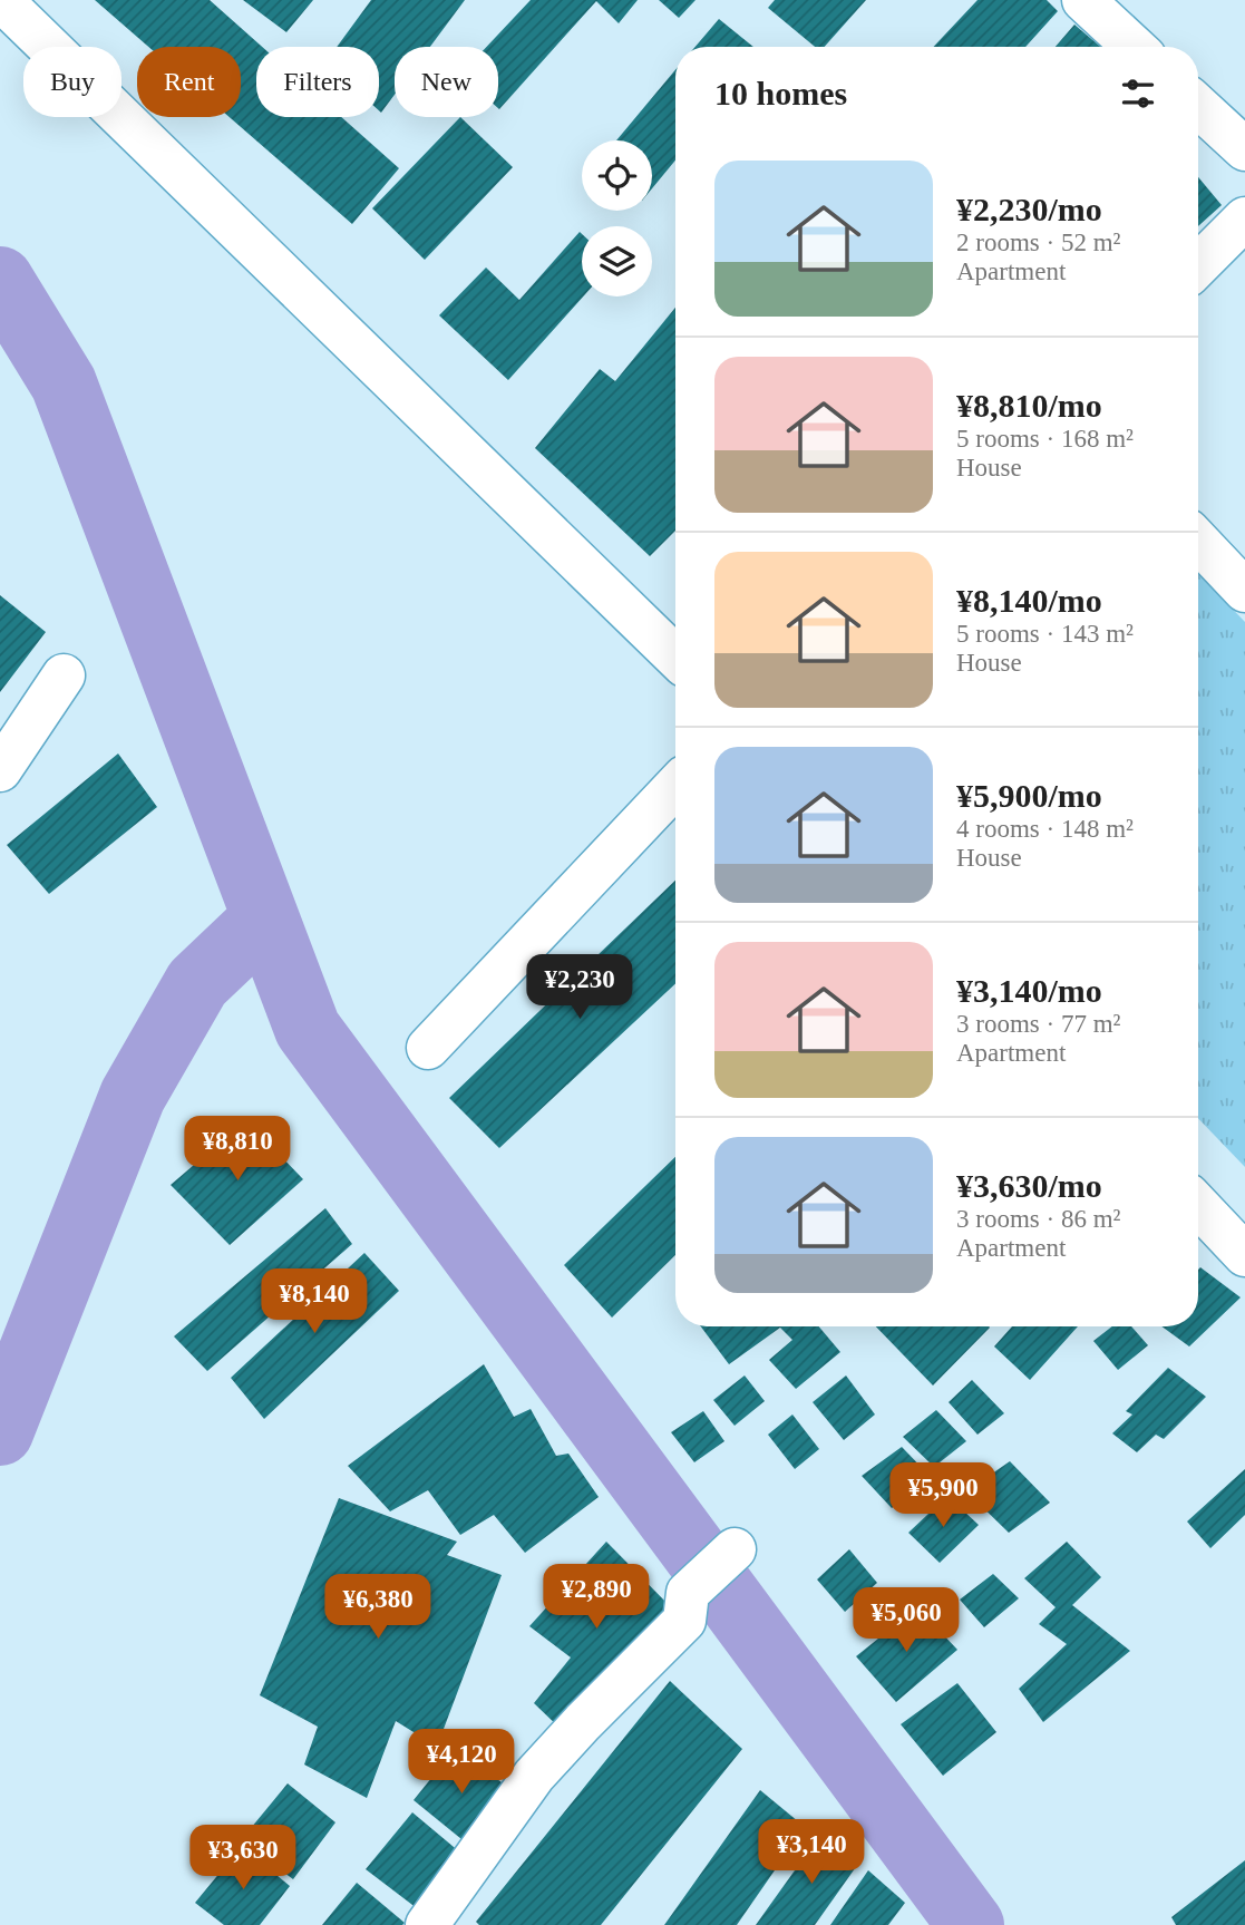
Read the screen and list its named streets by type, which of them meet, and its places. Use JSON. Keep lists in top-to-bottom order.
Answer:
{
  "page": {
    "chip": [
      "Buy",
      "Rent",
      "Filters",
      "New"
    ],
    "heading": "10 homes",
    "list": [
      {
        "name": "¥2,230/mo",
        "note": "2 rooms · 52 m² · Apartment"
      },
      {
        "name": "¥8,810/mo",
        "note": "5 rooms · 168 m² · House"
      },
      {
        "name": "¥8,140/mo",
        "note": "5 rooms · 143 m² · House"
      },
      {
        "name": "¥5,900/mo",
        "note": "4 rooms · 148 m² · House"
      },
      {
        "name": "¥3,140/mo",
        "note": "3 rooms · 77 m² · Apartment"
      },
      {
        "name": "¥3,630/mo",
        "note": "3 rooms · 86 m² · Apartment"
      }
    ],
    "price": [
      "¥2,230",
      "¥8,810",
      "¥8,140",
      "¥5,900",
      "¥2,890",
      "¥6,380",
      "¥5,060",
      "¥4,120",
      "¥3,140",
      "¥3,630"
    ]
  }
}
